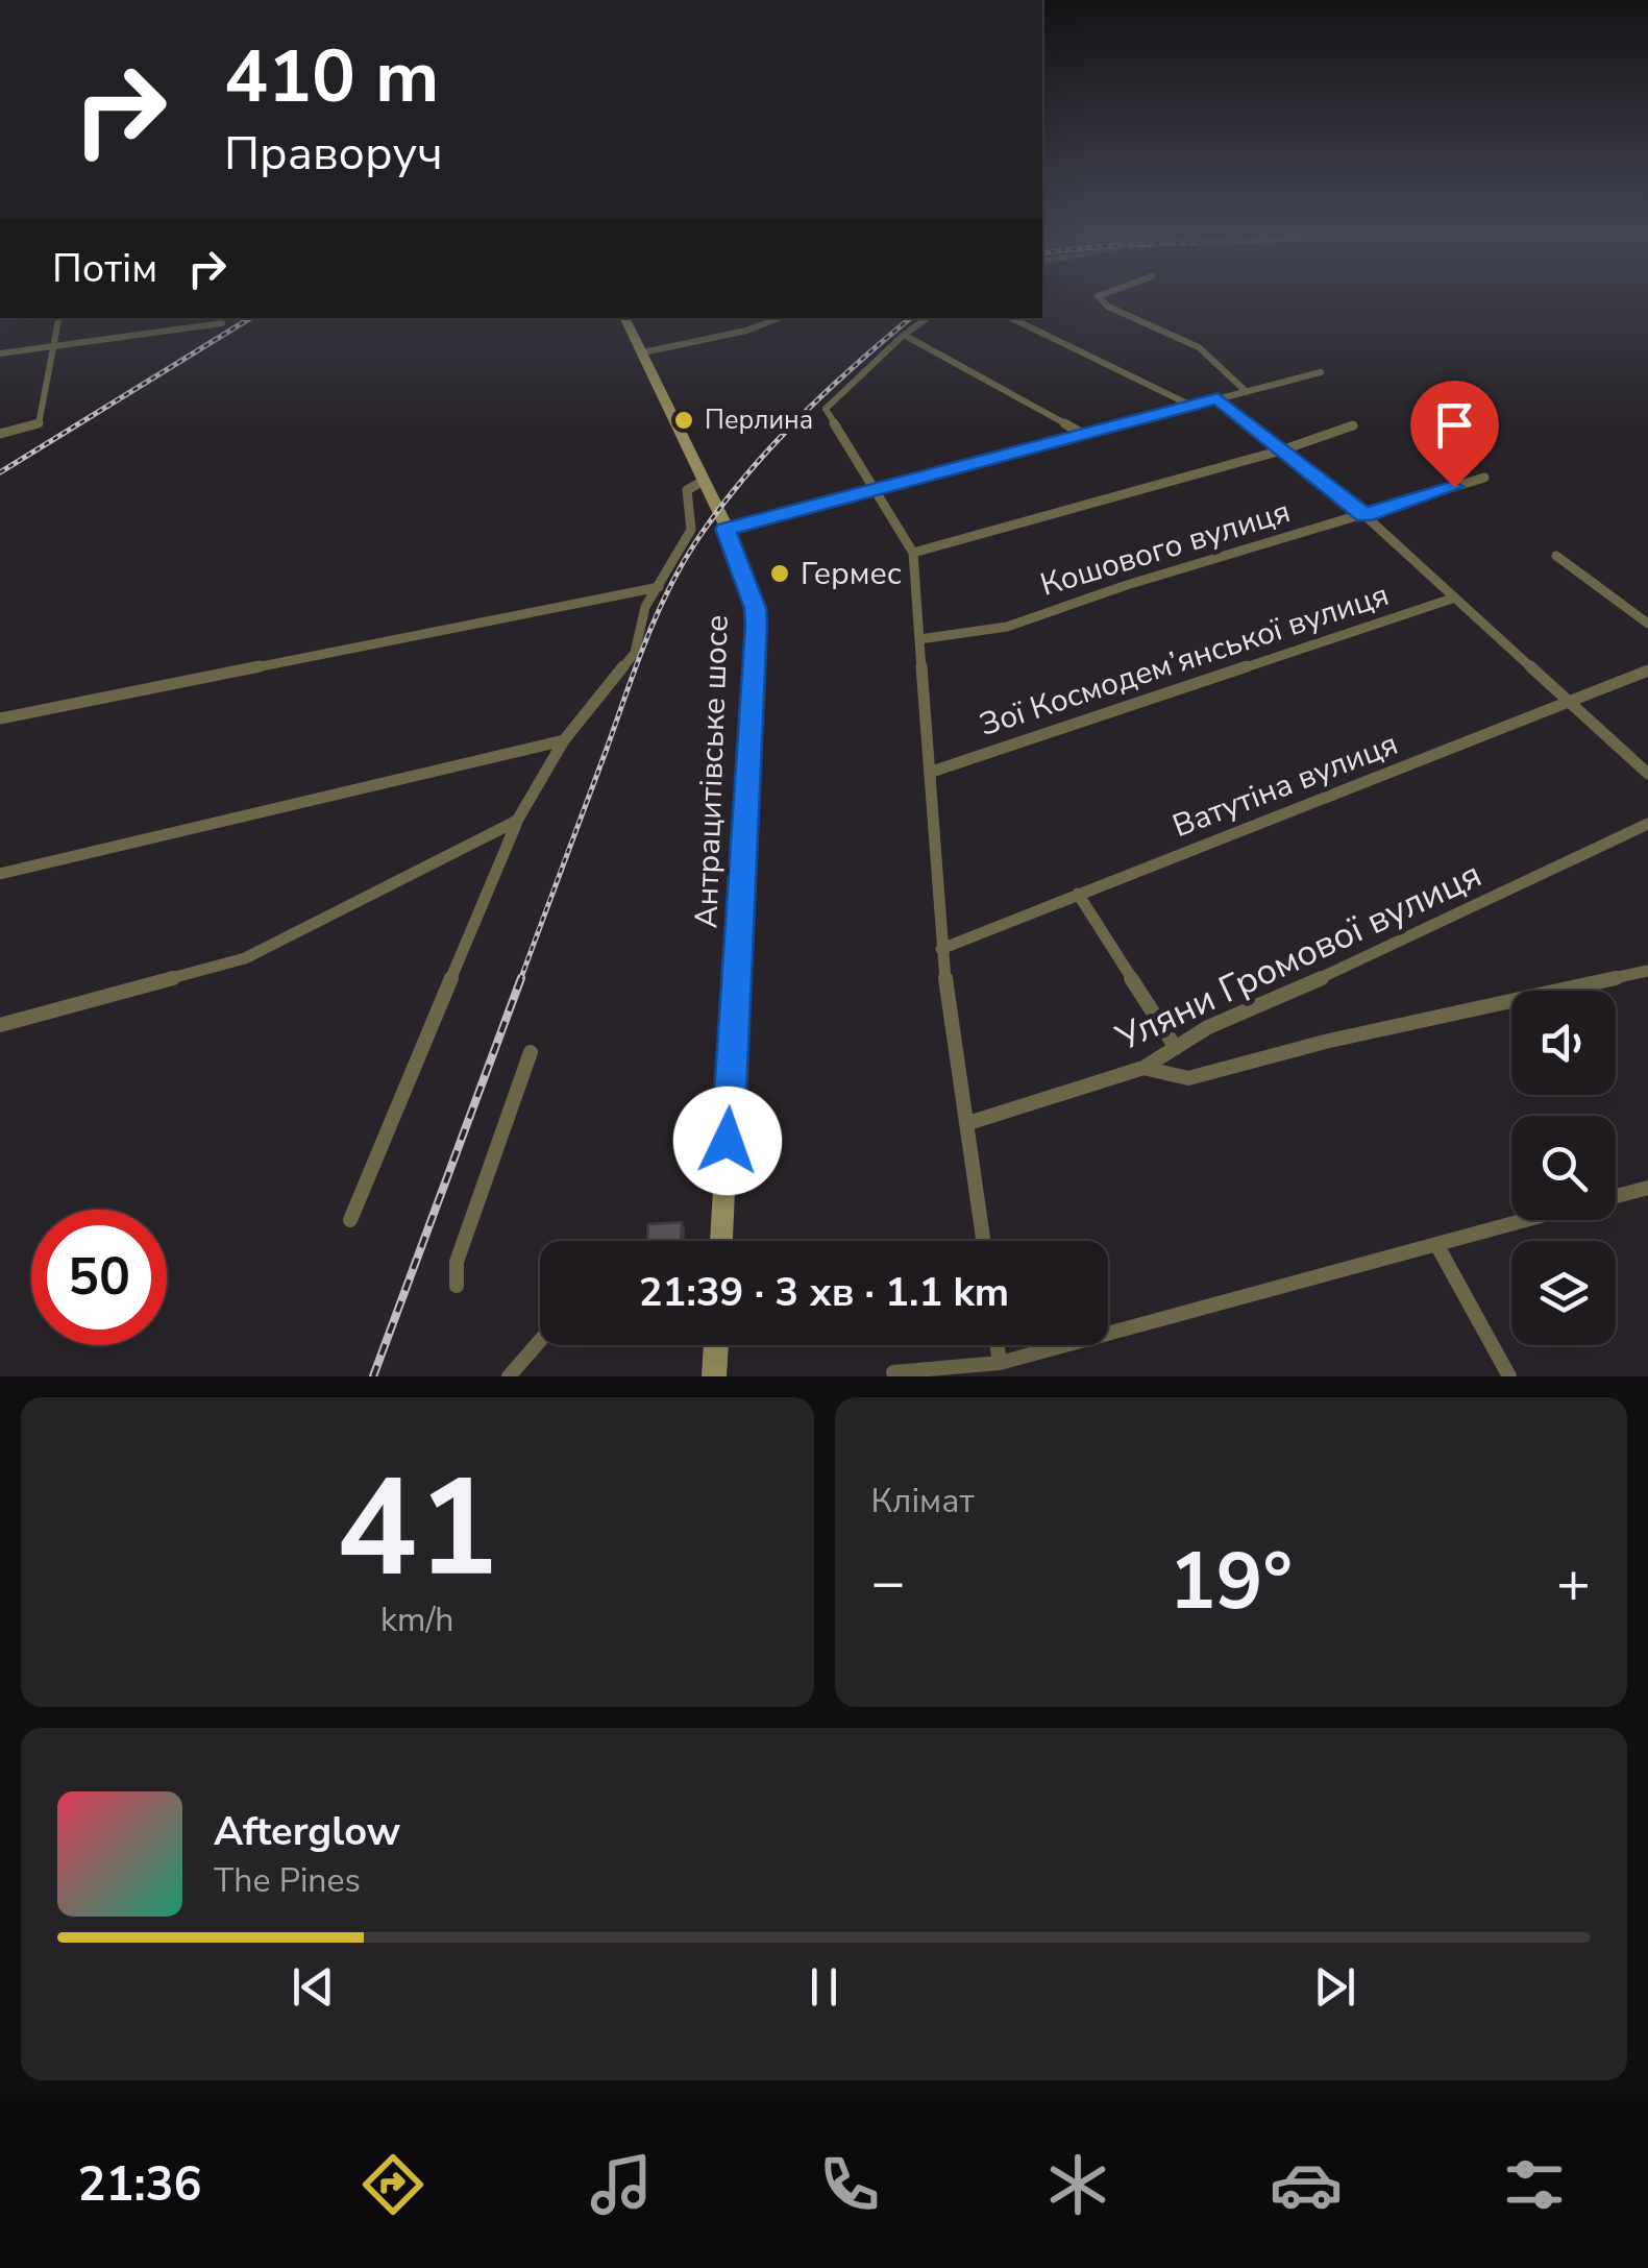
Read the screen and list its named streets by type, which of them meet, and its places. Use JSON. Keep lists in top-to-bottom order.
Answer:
{
  "streets": {
    "main road": ["Антрацитівське шосе"],
    "street": [
      "Кошового вулиця",
      "Зої Космодем’янської вулиця",
      "Ватутіна вулиця",
      "Уляни Громової вулиця"
    ]
  },
  "places": ["Перлина", "Гермес"],
  "page": {
    "turn": ["410 m", "Праворуч"],
    "then": "Потім",
    "limit": "50",
    "trip": "21:39 · 3 хв · 1.1 km",
    "tile": [
      ["41", "km/h"],
      "Клімат"
    ],
    "heat": ["−", "19°", "+"],
    "song": ["Afterglow", "The Pines"],
    "tabs": "21:36"
  }
}
